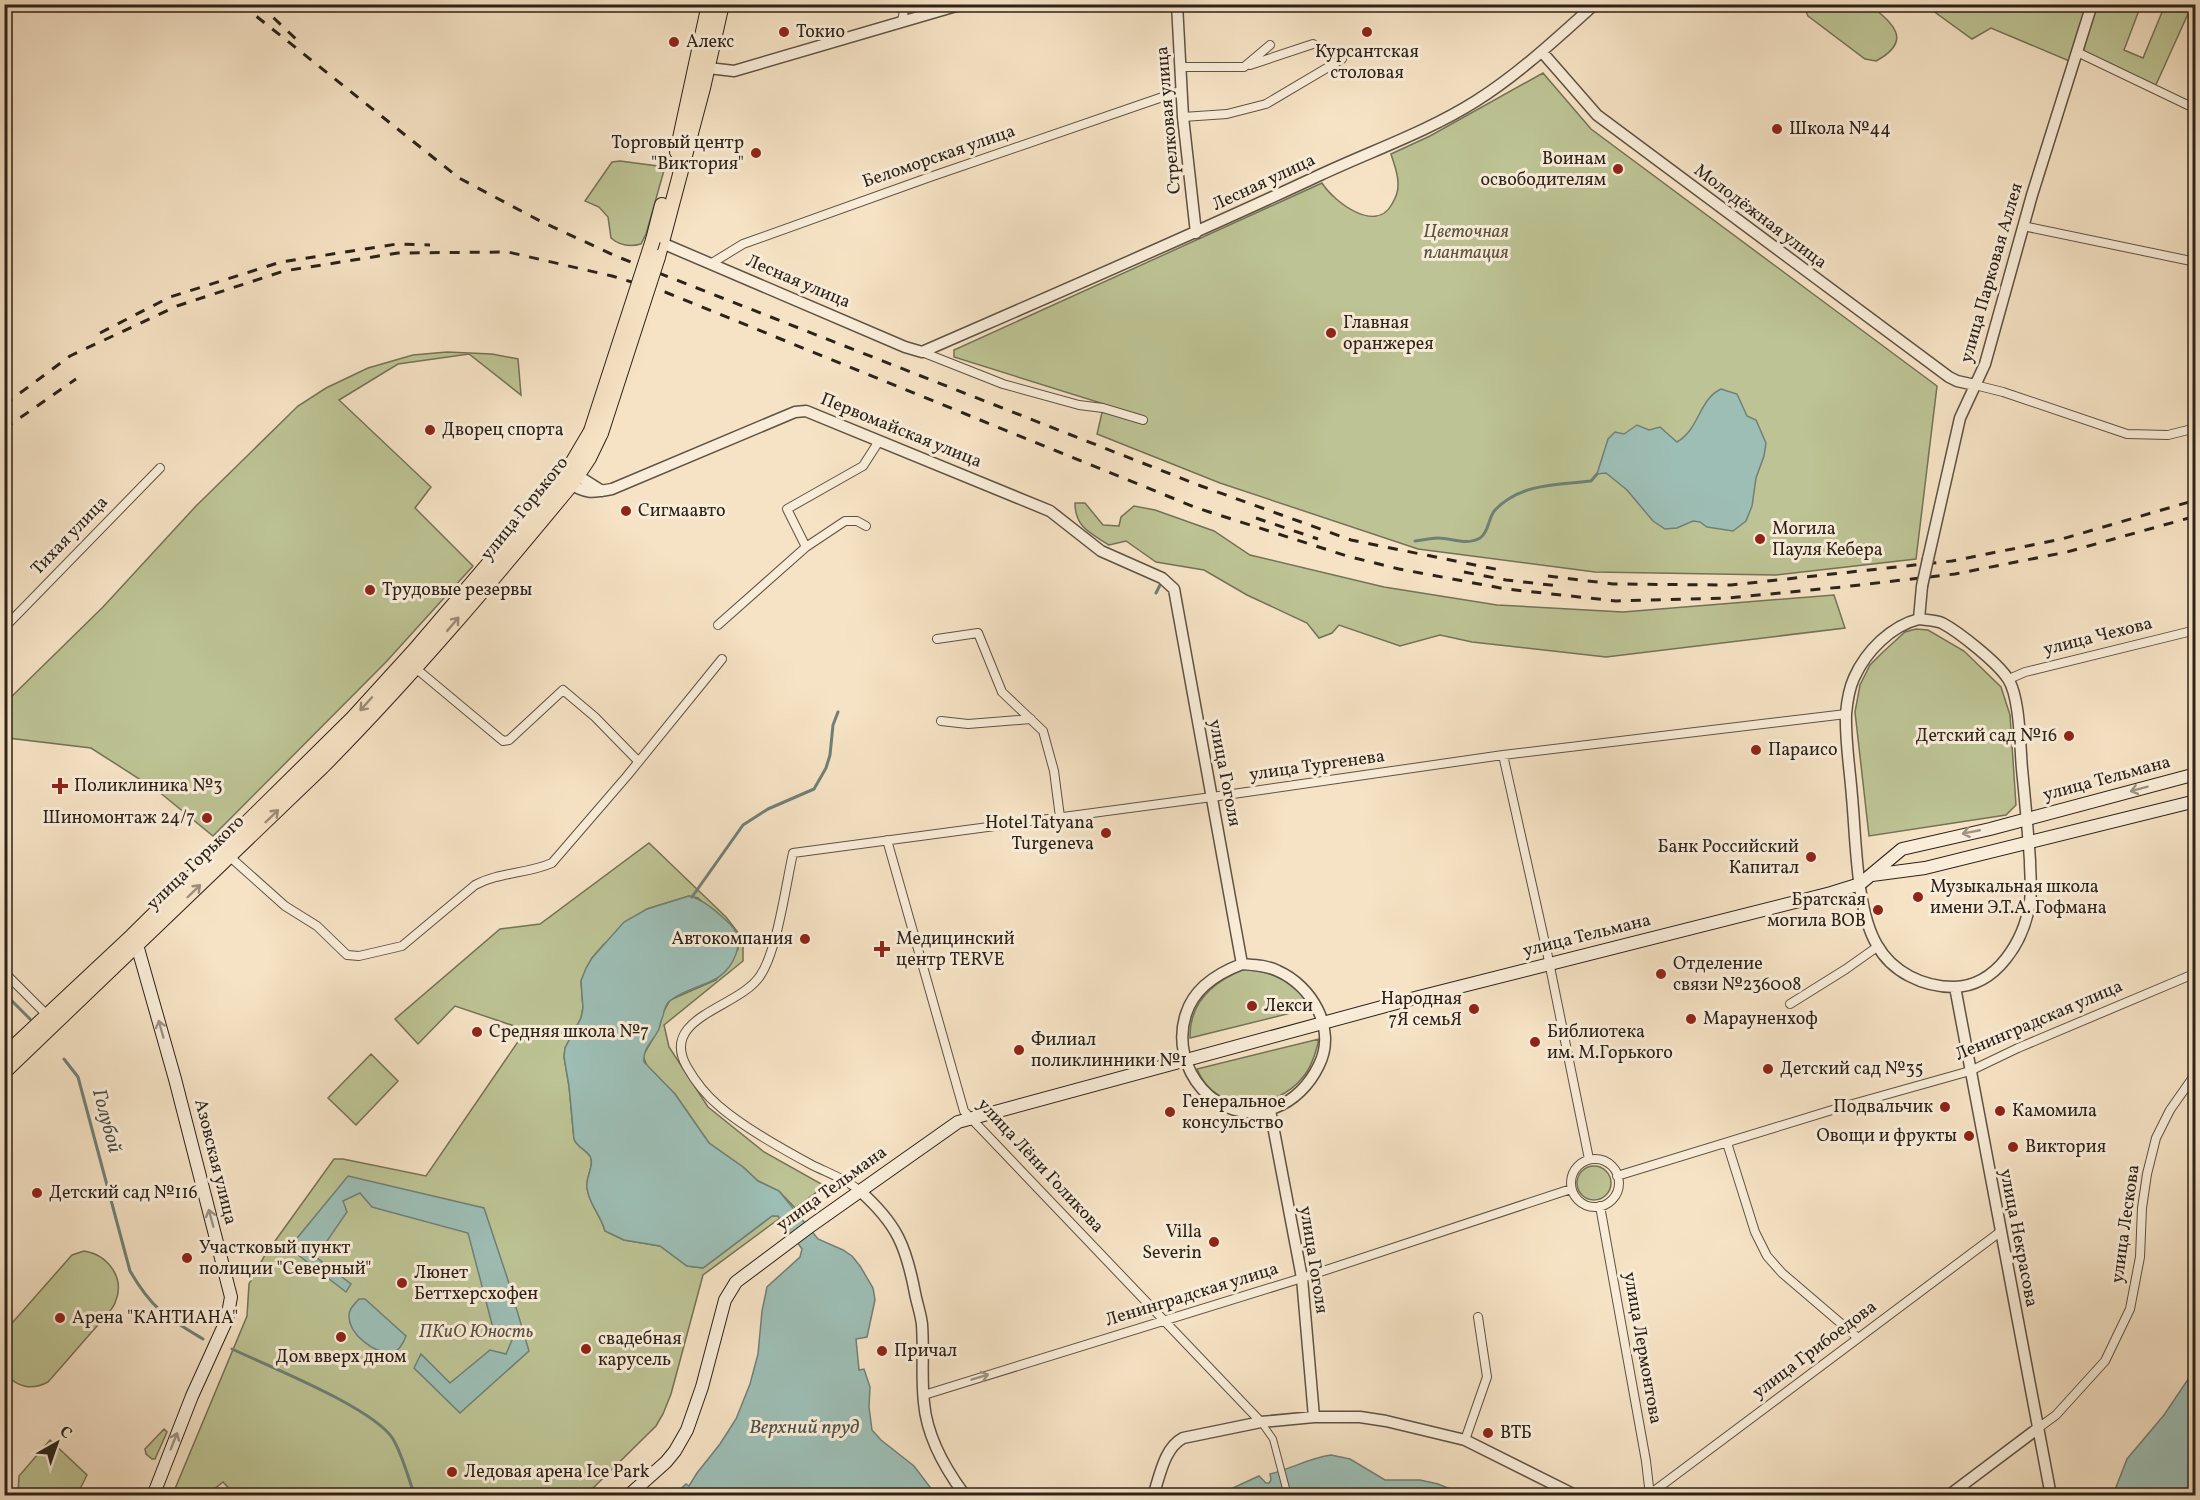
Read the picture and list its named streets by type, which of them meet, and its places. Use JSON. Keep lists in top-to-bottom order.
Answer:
{
  "streets": {
    "main road": ["улица Горького", "улица Тельмана", "Азовская улица"],
    "street": [
      "Стрелковая улица",
      "Беломорская улица",
      "Лесная улица",
      "Молодёжная улица",
      "улица Парковая Аллея",
      "Первомайская улица",
      "Тихая улица",
      "улица Чехова",
      "улица Тургенева",
      "улица Гоголя",
      "Ленинградская улица",
      "улица Лёни Голикова",
      "улица Лескова",
      "улица Некрасова",
      "улица Лермонтова",
      "улица Грибоедова"
    ]
  },
  "crossings": [
    ["Стрелковая улица", "Беломорская улица"],
    ["Стрелковая улица", "Лесная улица"],
    ["Беломорская улица", "Лесная улица"],
    ["Лесная улица", "Молодёжная улица"],
    ["Лесная улица", "улица Горького"],
    ["Молодёжная улица", "улица Парковая Аллея"],
    ["улица Парковая Аллея", "улица Тельмана"],
    ["Первомайская улица", "улица Горького"],
    ["Первомайская улица", "улица Гоголя"],
    ["улица Горького", "Азовская улица"],
    ["улица Чехова", "улица Тельмана"],
    ["улица Тургенева", "улица Гоголя"],
    ["улица Тургенева", "улица Тельмана"],
    ["улица Тургенева", "улица Лёни Голикова"],
    ["улица Гоголя", "Ленинградская улица"],
    ["улица Тельмана", "улица Лёни Голикова"],
    ["улица Тельмана", "улица Некрасова"],
    ["Ленинградская улица", "улица Лёни Голикова"],
    ["Ленинградская улица", "улица Некрасова"],
    ["Ленинградская улица", "улица Лермонтова"],
    ["улица Лескова", "улица Некрасова"],
    ["улица Некрасова", "улица Грибоедова"],
    ["улица Лермонтова", "улица Грибоедова"]
  ],
  "one_way": ["Азовская улица"],
  "water": ["Голубой", "Верхний пруд"],
  "parks": ["Цветочная плантация", "ПКиО Юность"],
  "places": {
    "other": [
      "Токио",
      "Курсантская столовая",
      "Алекс",
      "Школа №44",
      "Торговый центр \"Виктория\"",
      "Воинам освободителям",
      "Главная оранжерея",
      "Дворец спорта",
      "Сигмаавто",
      "Могила Пауля Кебера",
      "Трудовые резервы",
      "Детский сад №16",
      "Параисо",
      "Шиномонтаж 24/7",
      "Hotel Tatyana Turgeneva",
      "Банк Российский Капитал",
      "Музыкальная школа имени Э.Т.А. Гофмана",
      "Братская могила ВОВ",
      "Автокомпания",
      "Отделение связи №236008",
      "Лекси",
      "Народная 7Я семьЯ",
      "Марауненхоф",
      "Средняя школа №7",
      "Библиотека им. М.Горького",
      "Филиал поликлинники №1",
      "Детский сад №35",
      "Подвальчик",
      "Камомила",
      "Генеральное консульство",
      "Овощи и фрукты",
      "Виктория",
      "Детский сад №116",
      "Villa Severin",
      "Участковый пункт полиции \"Северный\"",
      "Люнет Беттхерсхофен",
      "Арена \"КАНТИАНА\"",
      "Дом вверх дном",
      "свадебная карусель",
      "Причал",
      "ВТБ",
      "Ледовая арена Ice Park"
    ],
    "health": ["Поликлиника №3", "Медицинский центр TERVE"]
  },
  "north": "top right"
}
